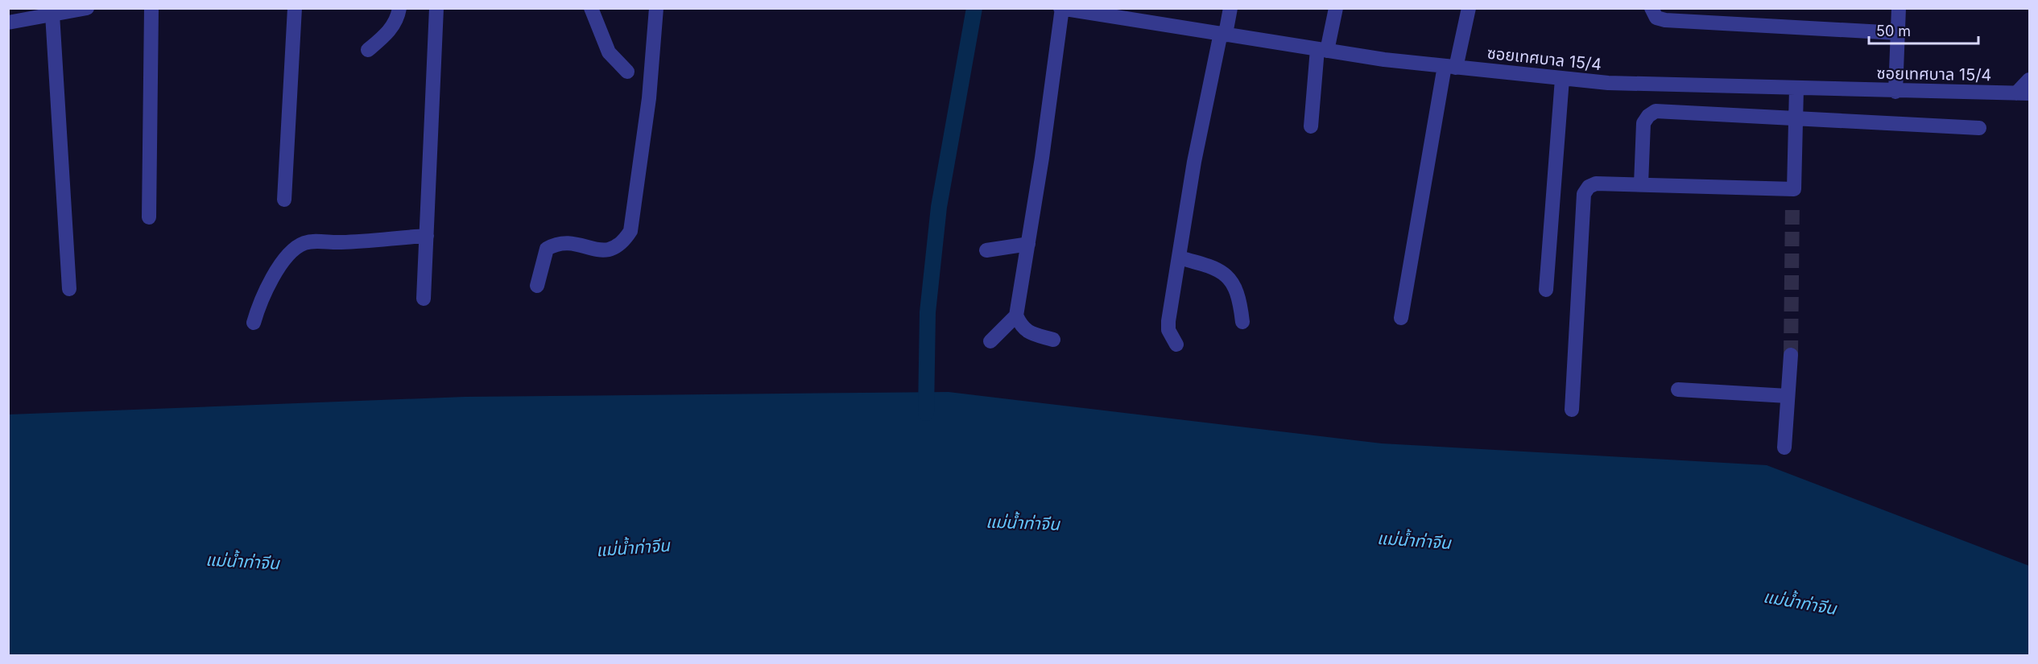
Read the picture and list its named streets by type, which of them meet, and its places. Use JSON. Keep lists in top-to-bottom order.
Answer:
{
  "streets": {
    "street": ["ซอยเทศบาล 15/4"]
  },
  "water": ["แม่น้ำท่าจีน"],
  "scale_bar": "50 m"
}
